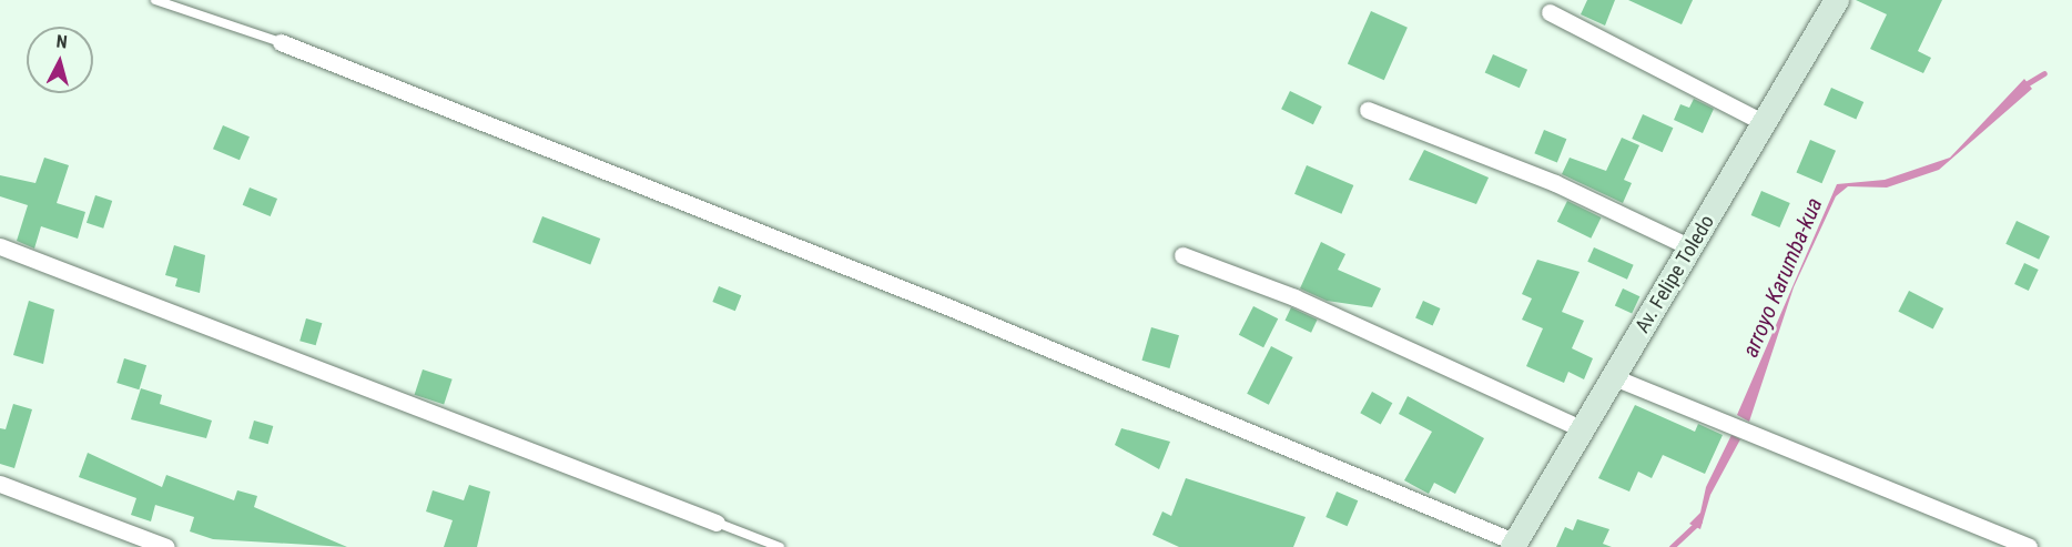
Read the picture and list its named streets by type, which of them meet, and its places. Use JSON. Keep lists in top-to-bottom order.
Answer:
{
  "streets": {
    "main road": ["Av. Felipe Toledo"]
  },
  "water": ["arroyo Karumba-kua"],
  "north": "top"
}
